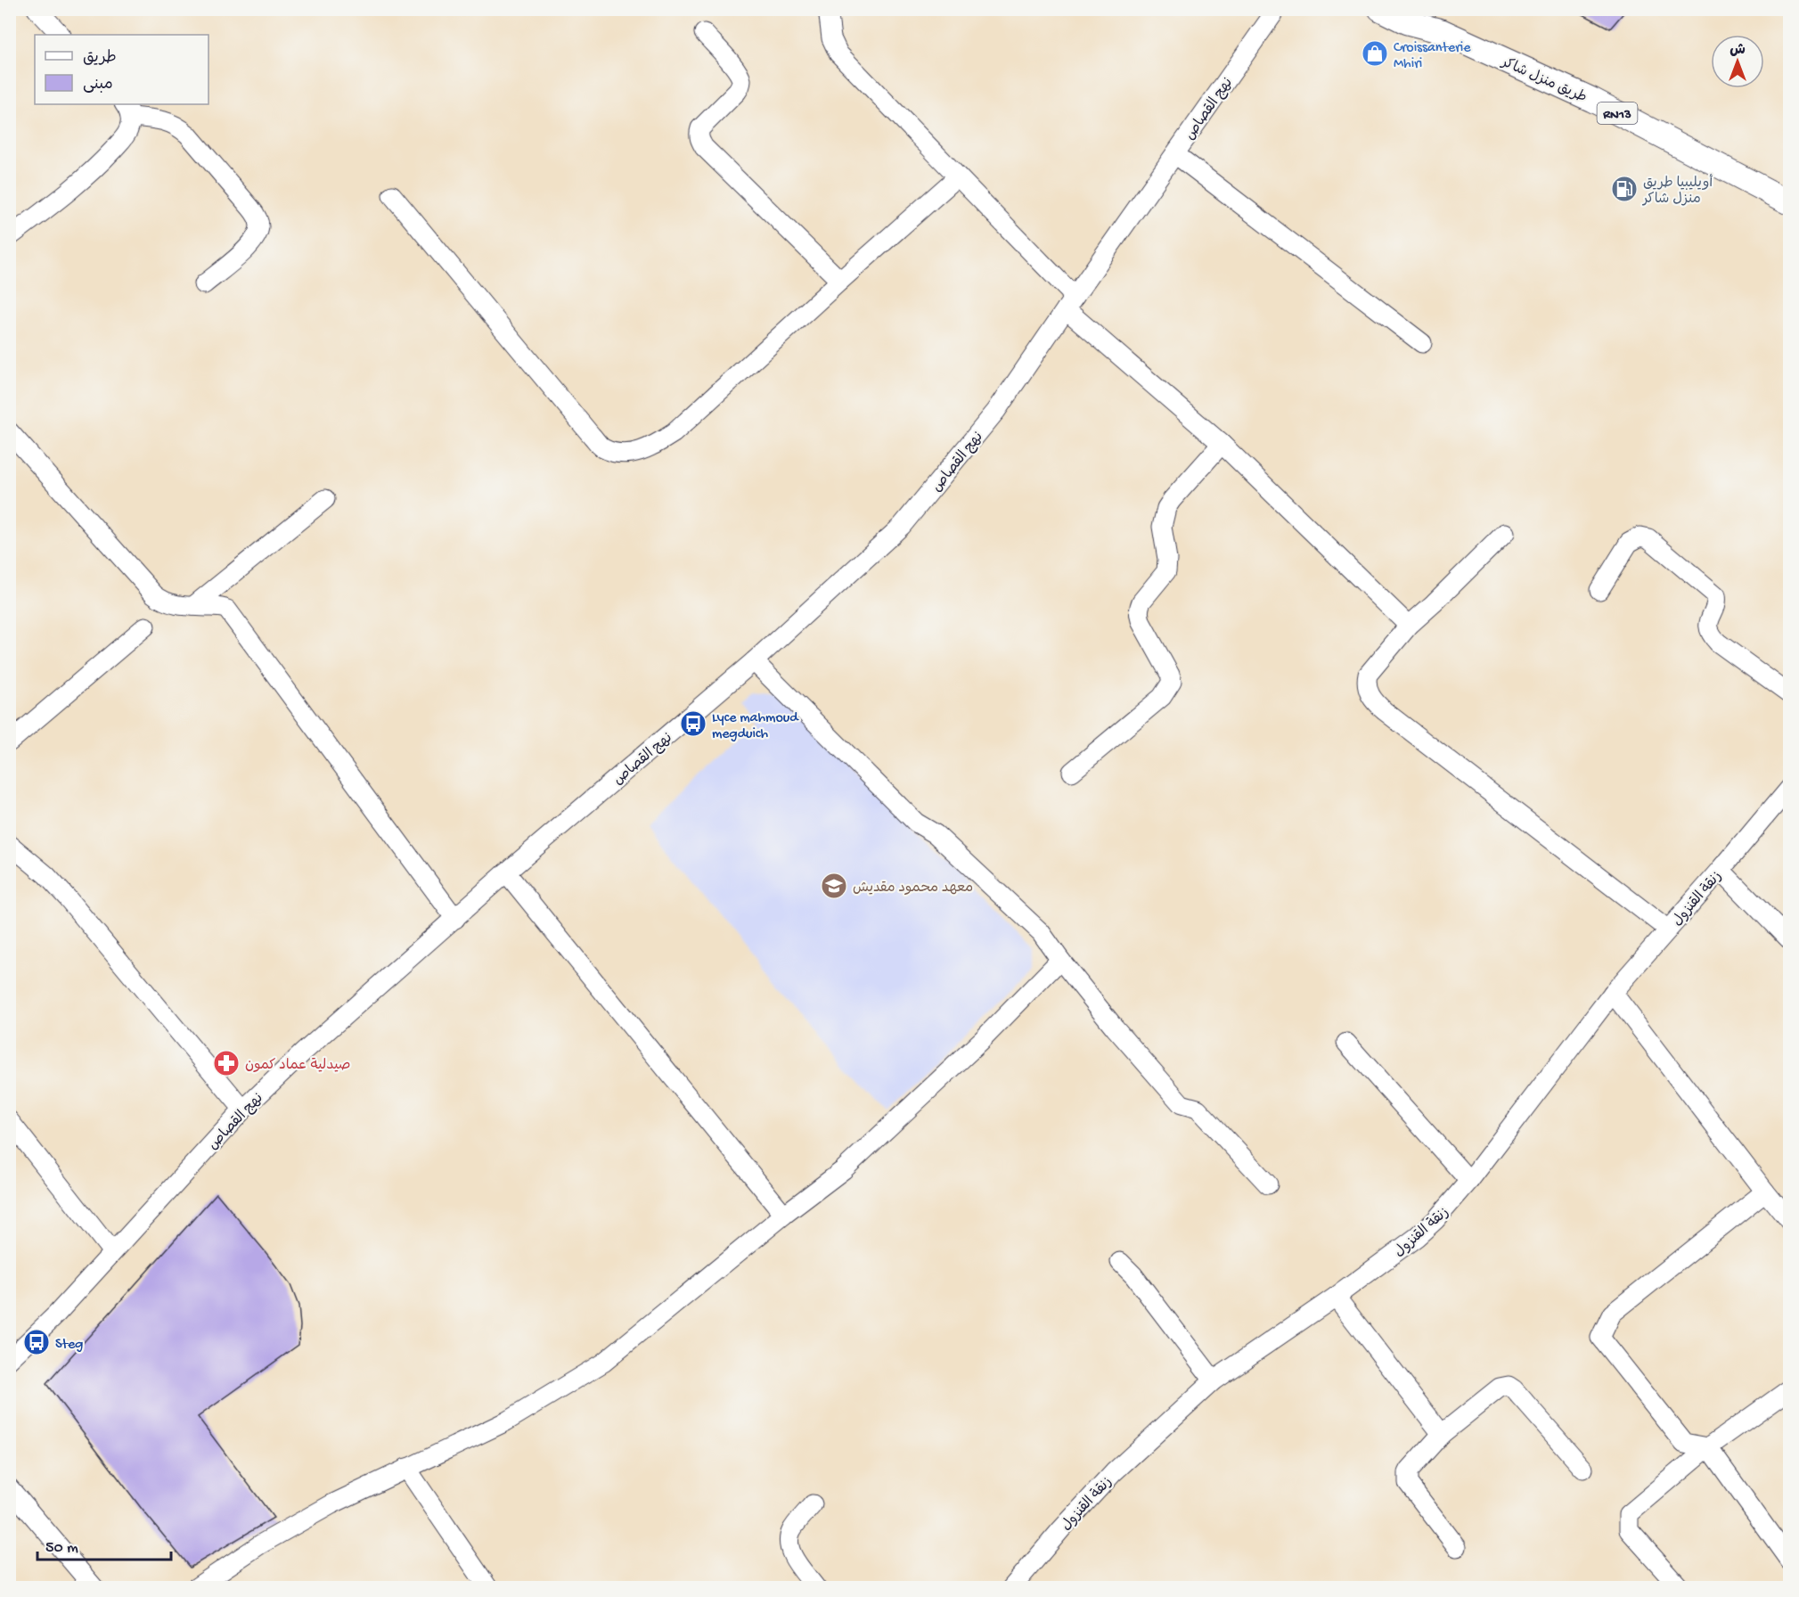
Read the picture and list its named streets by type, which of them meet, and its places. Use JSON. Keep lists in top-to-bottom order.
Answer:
{
  "streets": {
    "main road": ["طريق منزل شاكر", "RN13"],
    "street": ["نهج القصاص", "زنقة القنزول"]
  },
  "places": {
    "shop": ["Croissanterie Mhiri"],
    "fuel station": ["أويليبيا طريق منزل شاكر"],
    "bus stop": ["Lyce mahmoud megduich", "Steg"],
    "school or university": ["معهد محمود مقديش"],
    "pharmacy": ["صيدلية عماد كمون"]
  },
  "legend": ["طريق", "مبنى"],
  "scale_bar": "50 m",
  "north": "top"
}
